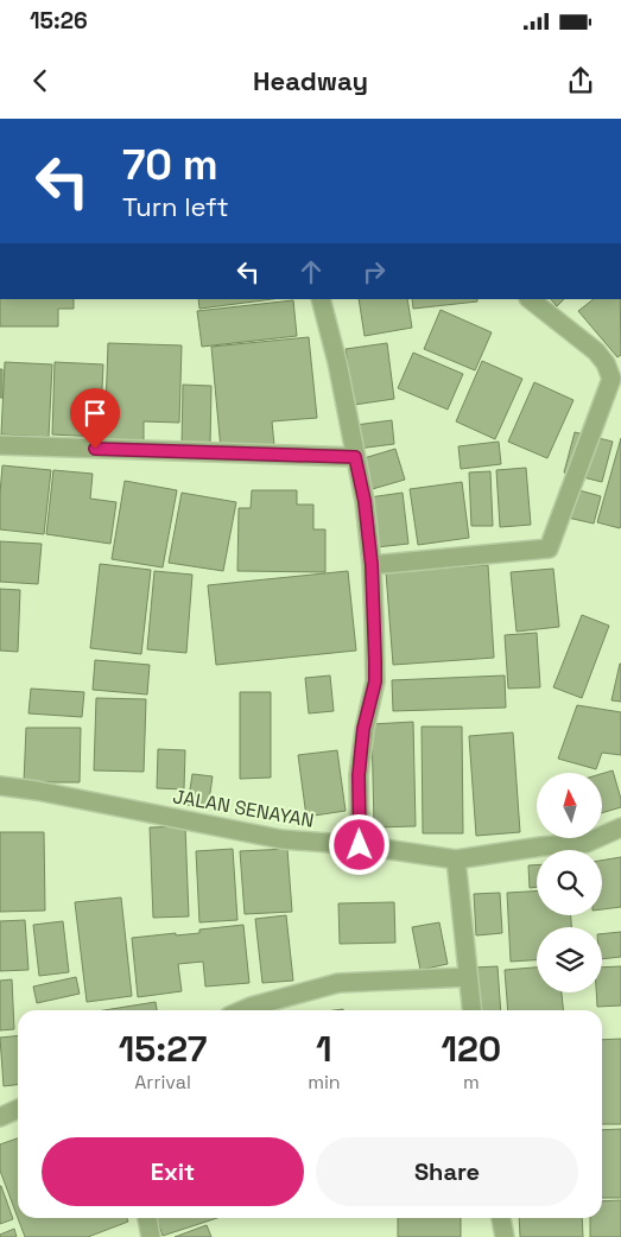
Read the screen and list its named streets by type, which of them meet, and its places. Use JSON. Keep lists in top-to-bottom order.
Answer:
{
  "streets": {
    "street": ["JALAN SENAYAN"]
  },
  "north": "top",
  "page": {
    "status": "15:26",
    "header": "Headway",
    "turn": ["70 m", "Turn left"],
    "eta": [
      "15:27",
      "Arrival",
      "1",
      "min",
      "120",
      "m"
    ],
    "buttons": ["Exit", "Share"]
  }
}
